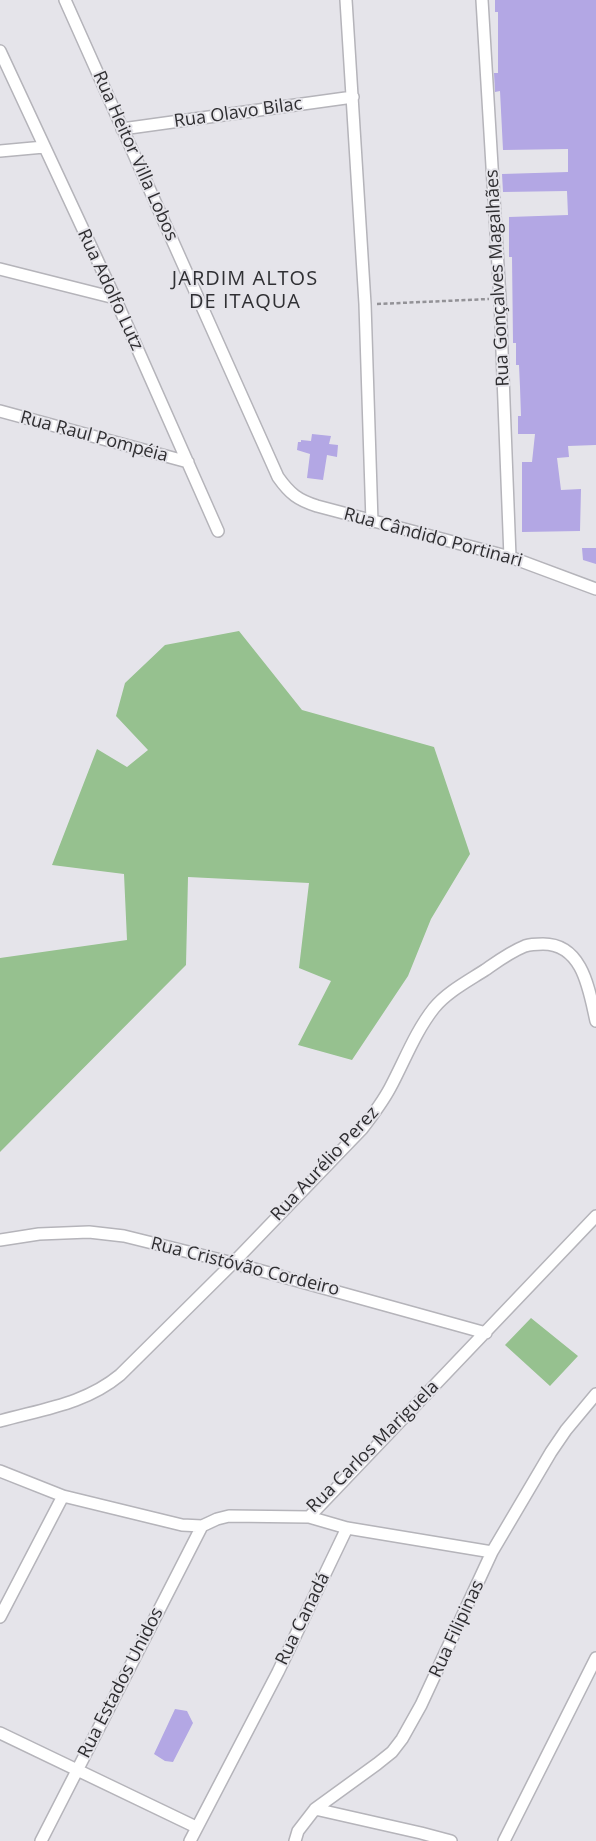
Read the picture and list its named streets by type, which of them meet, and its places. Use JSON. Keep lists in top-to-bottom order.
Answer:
{
  "streets": {
    "street": [
      "Rua Olavo Bilac",
      "Rua Heitor Villa Lobos",
      "Rua Gonçalves Magalhães",
      "Rua Adolfo Lutz",
      "Rua Raul Pompéia",
      "Rua Cândido Portinari",
      "Rua Aurélio Perez",
      "Rua Cristóvão Cordeiro",
      "Rua Carlos Mariguela",
      "Rua Canadá",
      "Rua Filipinas",
      "Rua Estados Unidos"
    ]
  },
  "crossings": [
    ["Rua Olavo Bilac", "Rua Heitor Villa Lobos"],
    ["Rua Heitor Villa Lobos", "Rua Cândido Portinari"],
    ["Rua Gonçalves Magalhães", "Rua Cândido Portinari"],
    ["Rua Adolfo Lutz", "Rua Raul Pompéia"],
    ["Rua Aurélio Perez", "Rua Cristóvão Cordeiro"],
    ["Rua Cristóvão Cordeiro", "Rua Carlos Mariguela"],
    ["Rua Carlos Mariguela", "Rua Estados Unidos"]
  ],
  "districts": ["JARDIM ALTOS DE ITAQUA"]
}
